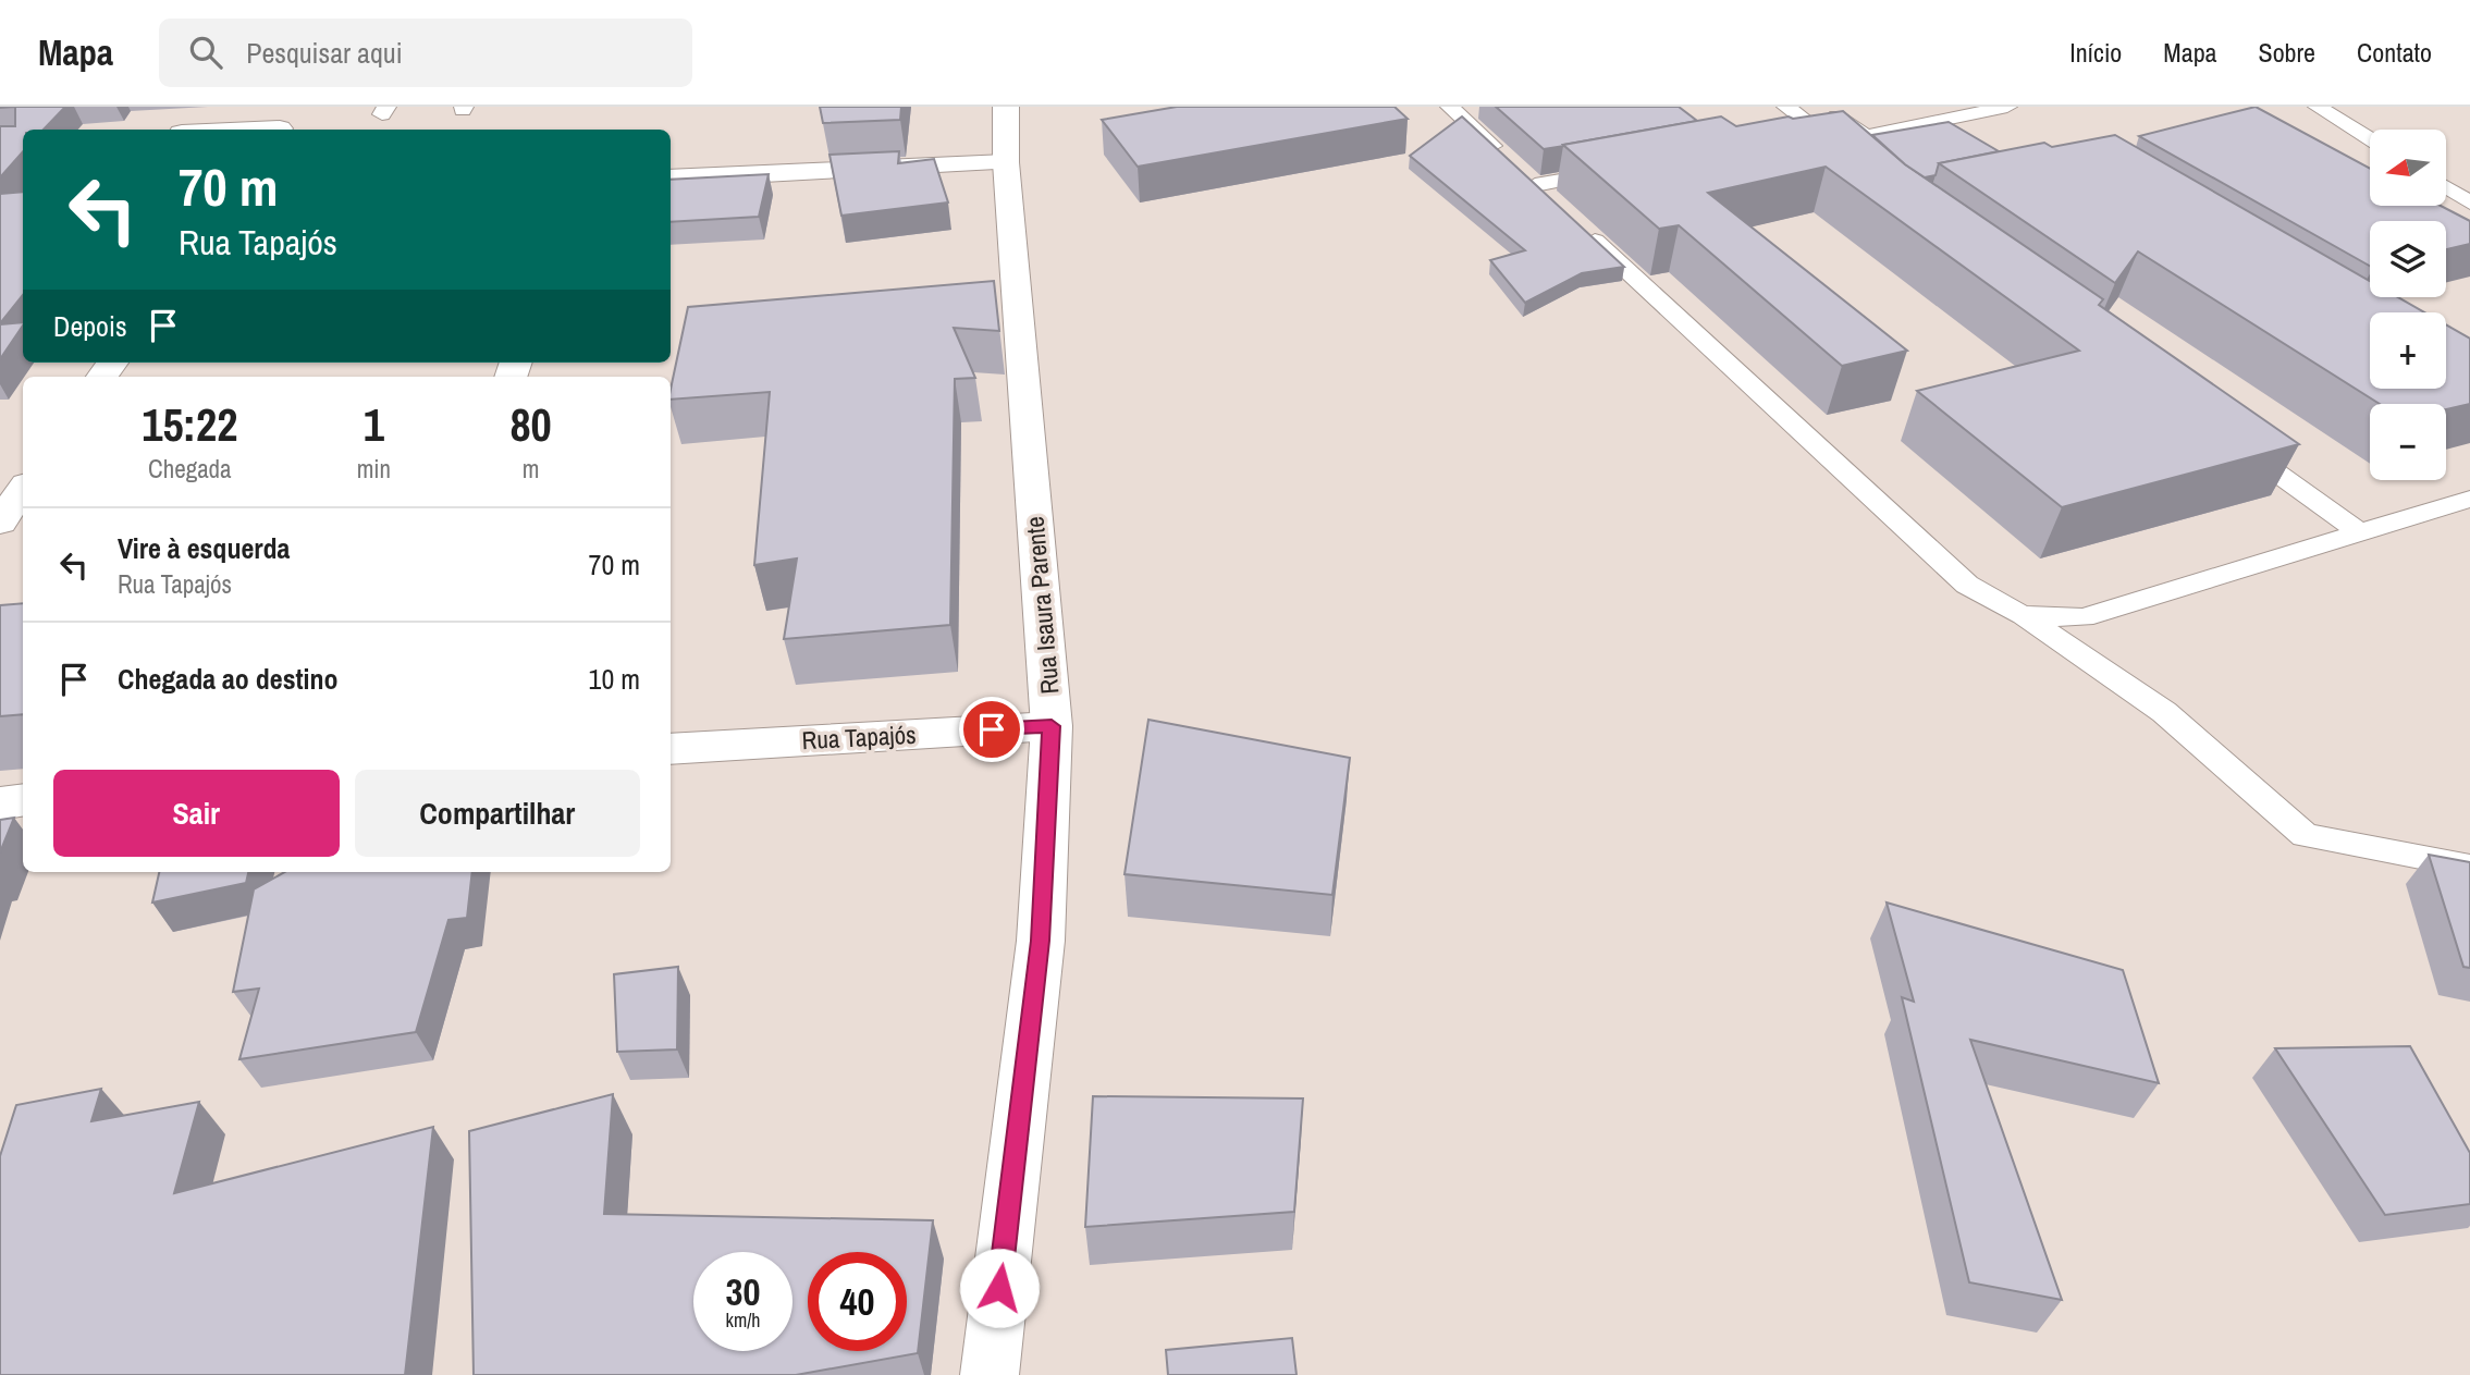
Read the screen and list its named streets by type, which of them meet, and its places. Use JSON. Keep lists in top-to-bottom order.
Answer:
{
  "streets": {
    "street": ["Rua Isaura Parente", "Rua Tapajós"]
  },
  "crossings": [
    ["Rua Isaura Parente", "Rua Tapajós"]
  ],
  "north": "left",
  "page": {
    "header": "Mapa",
    "search": "Pesquisar aqui",
    "nav": [
      "Início",
      "Mapa",
      "Sobre",
      "Contato"
    ],
    "map_buttons": ["+", "−"],
    "turn": ["70 m", "Rua Tapajós"],
    "then": "Depois",
    "eta": [
      "15:22",
      "Chegada",
      "1",
      "min",
      "80",
      "m"
    ],
    "list": [
      {
        "name": "Vire à esquerda",
        "note": "Rua Tapajós",
        "value": "70 m"
      },
      {
        "name": "Chegada ao destino",
        "value": "10 m"
      }
    ],
    "buttons": ["Sair", "Compartilhar"],
    "speed": "30 km/h",
    "limit": "40"
  }
}
